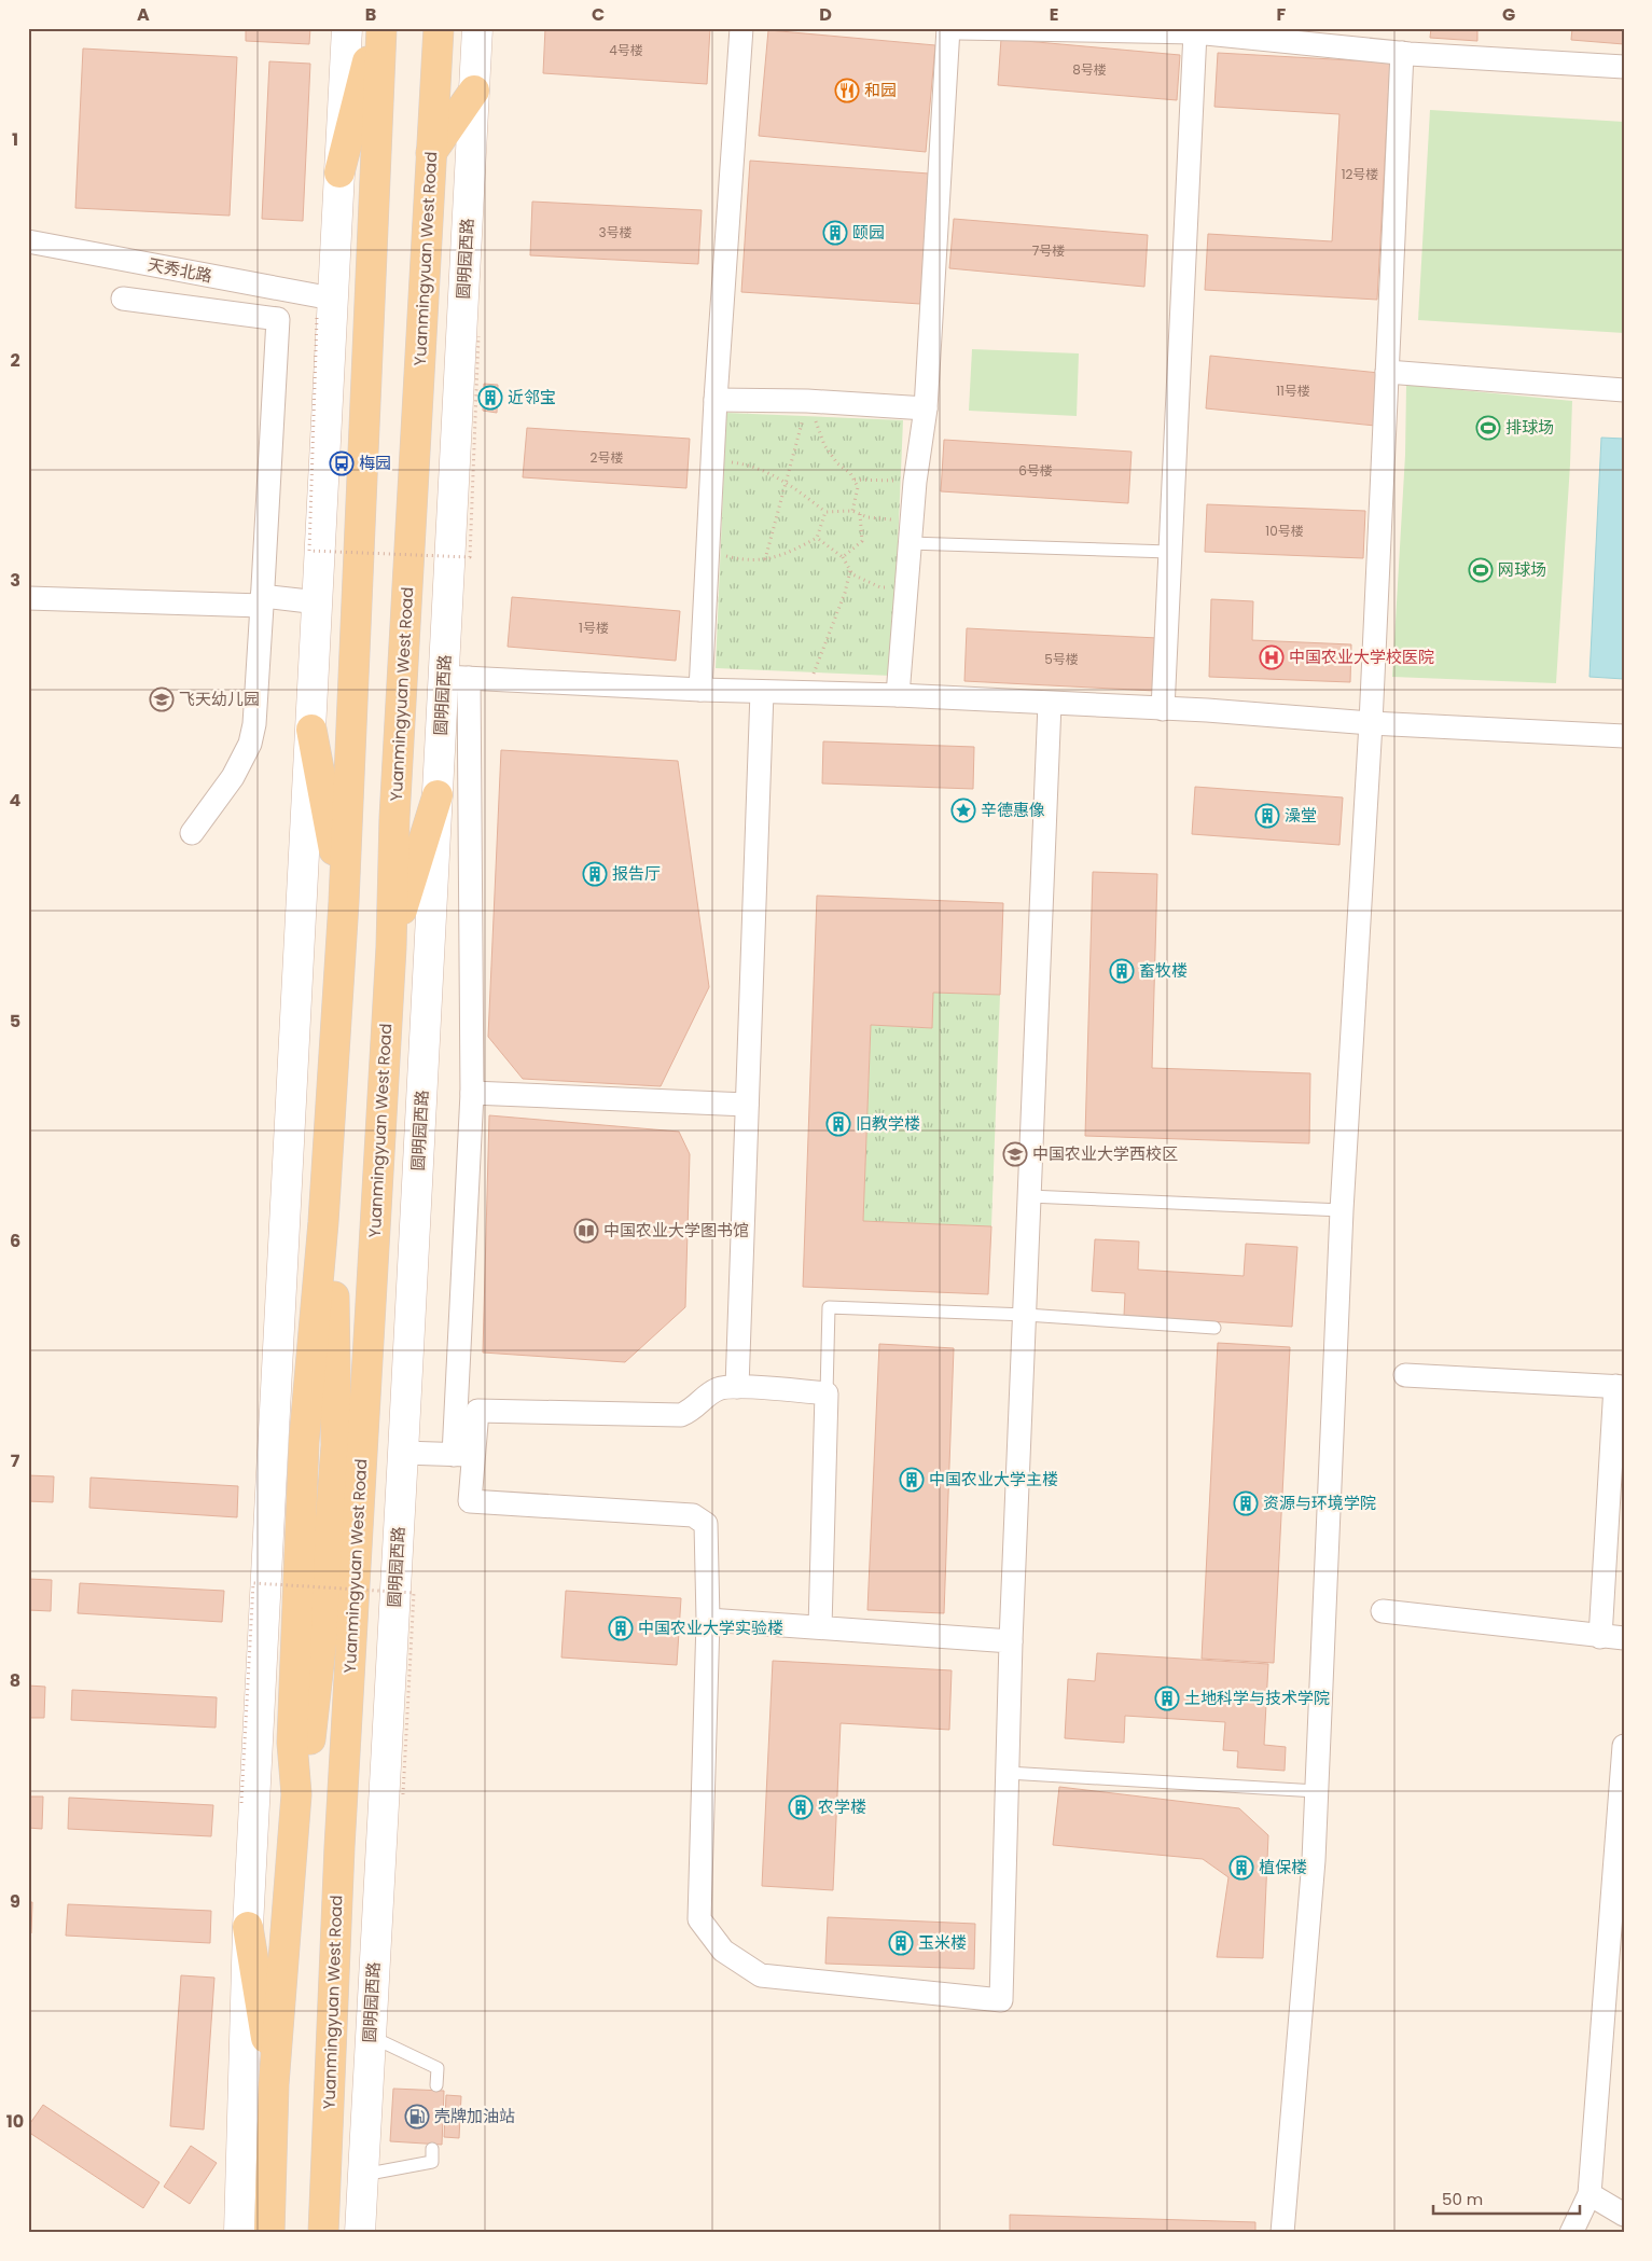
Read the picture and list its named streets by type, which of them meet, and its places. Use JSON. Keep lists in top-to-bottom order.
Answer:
{
  "streets": {
    "main road": ["Yuanmingyuan West Road"],
    "street": ["圆明园西路", "天秀北路"]
  },
  "places": {
    "restaurant": ["和园"],
    "building": [
      "颐园",
      "近邻宝",
      "澡堂",
      "报告厅",
      "畜牧楼",
      "旧教学楼",
      "中国农业大学主楼",
      "资源与环境学院",
      "中国农业大学实验楼",
      "土地科学与技术学院",
      "农学楼",
      "植保楼",
      "玉米楼"
    ],
    "sports": ["排球场", "网球场"],
    "bus stop": ["梅园"],
    "hospital": ["中国农业大学校医院"],
    "school or university": ["飞天幼儿园", "中国农业大学西校区"],
    "place": ["辛德惠像"],
    "library": ["中国农业大学图书馆"],
    "fuel station": ["壳牌加油站"]
  },
  "house_numbers": [
    "4号楼",
    "8号楼",
    "12号楼",
    "3号楼",
    "7号楼",
    "11号楼",
    "2号楼",
    "6号楼",
    "10号楼",
    "1号楼",
    "5号楼"
  ],
  "scale_bar": "50 m",
  "grid": {
    "columns": [
      "A",
      "B",
      "C",
      "D",
      "E",
      "F",
      "G"
    ],
    "rows": [
      "1",
      "2",
      "3",
      "4",
      "5",
      "6",
      "7",
      "8",
      "9",
      "10"
    ]
  }
}
